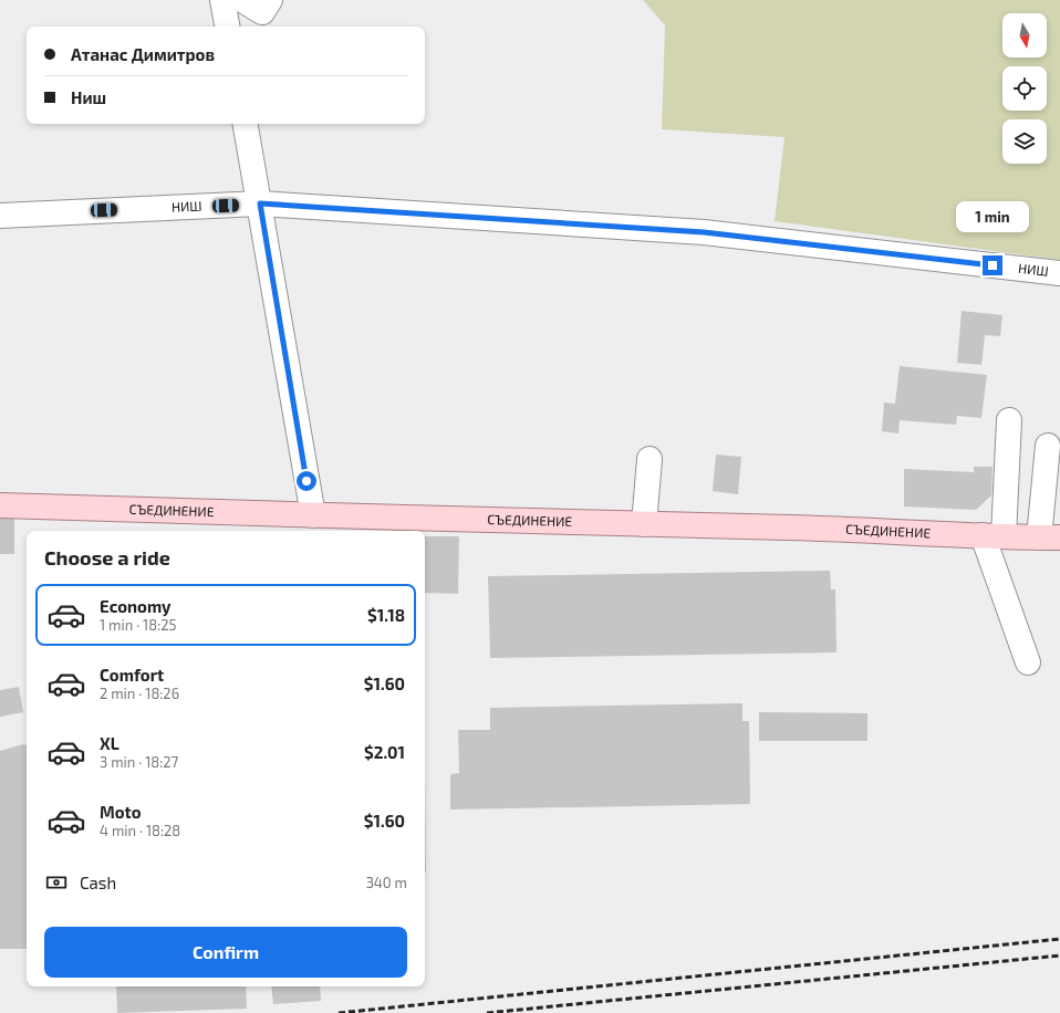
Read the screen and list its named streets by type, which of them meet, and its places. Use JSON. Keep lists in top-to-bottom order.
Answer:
{
  "streets": {
    "main road": ["СЪЕДИНЕНИЕ"],
    "street": ["НИШ"]
  },
  "north": "bottom",
  "page": {
    "banner": ["Атанас Димитров", "Ниш"],
    "bubble": "1 min",
    "heading": "Choose a ride",
    "list": [
      {
        "name": "Economy",
        "note": "1 min · 18:25",
        "value": "$1.18"
      },
      {
        "name": "Comfort",
        "note": "2 min · 18:26",
        "value": "$1.60"
      },
      {
        "name": "XL",
        "note": "3 min · 18:27",
        "value": "$2.01"
      },
      {
        "name": "Moto",
        "note": "4 min · 18:28",
        "value": "$1.60"
      }
    ],
    "pay": ["Cash", "340 m"],
    "buttons": "Confirm"
  }
}
